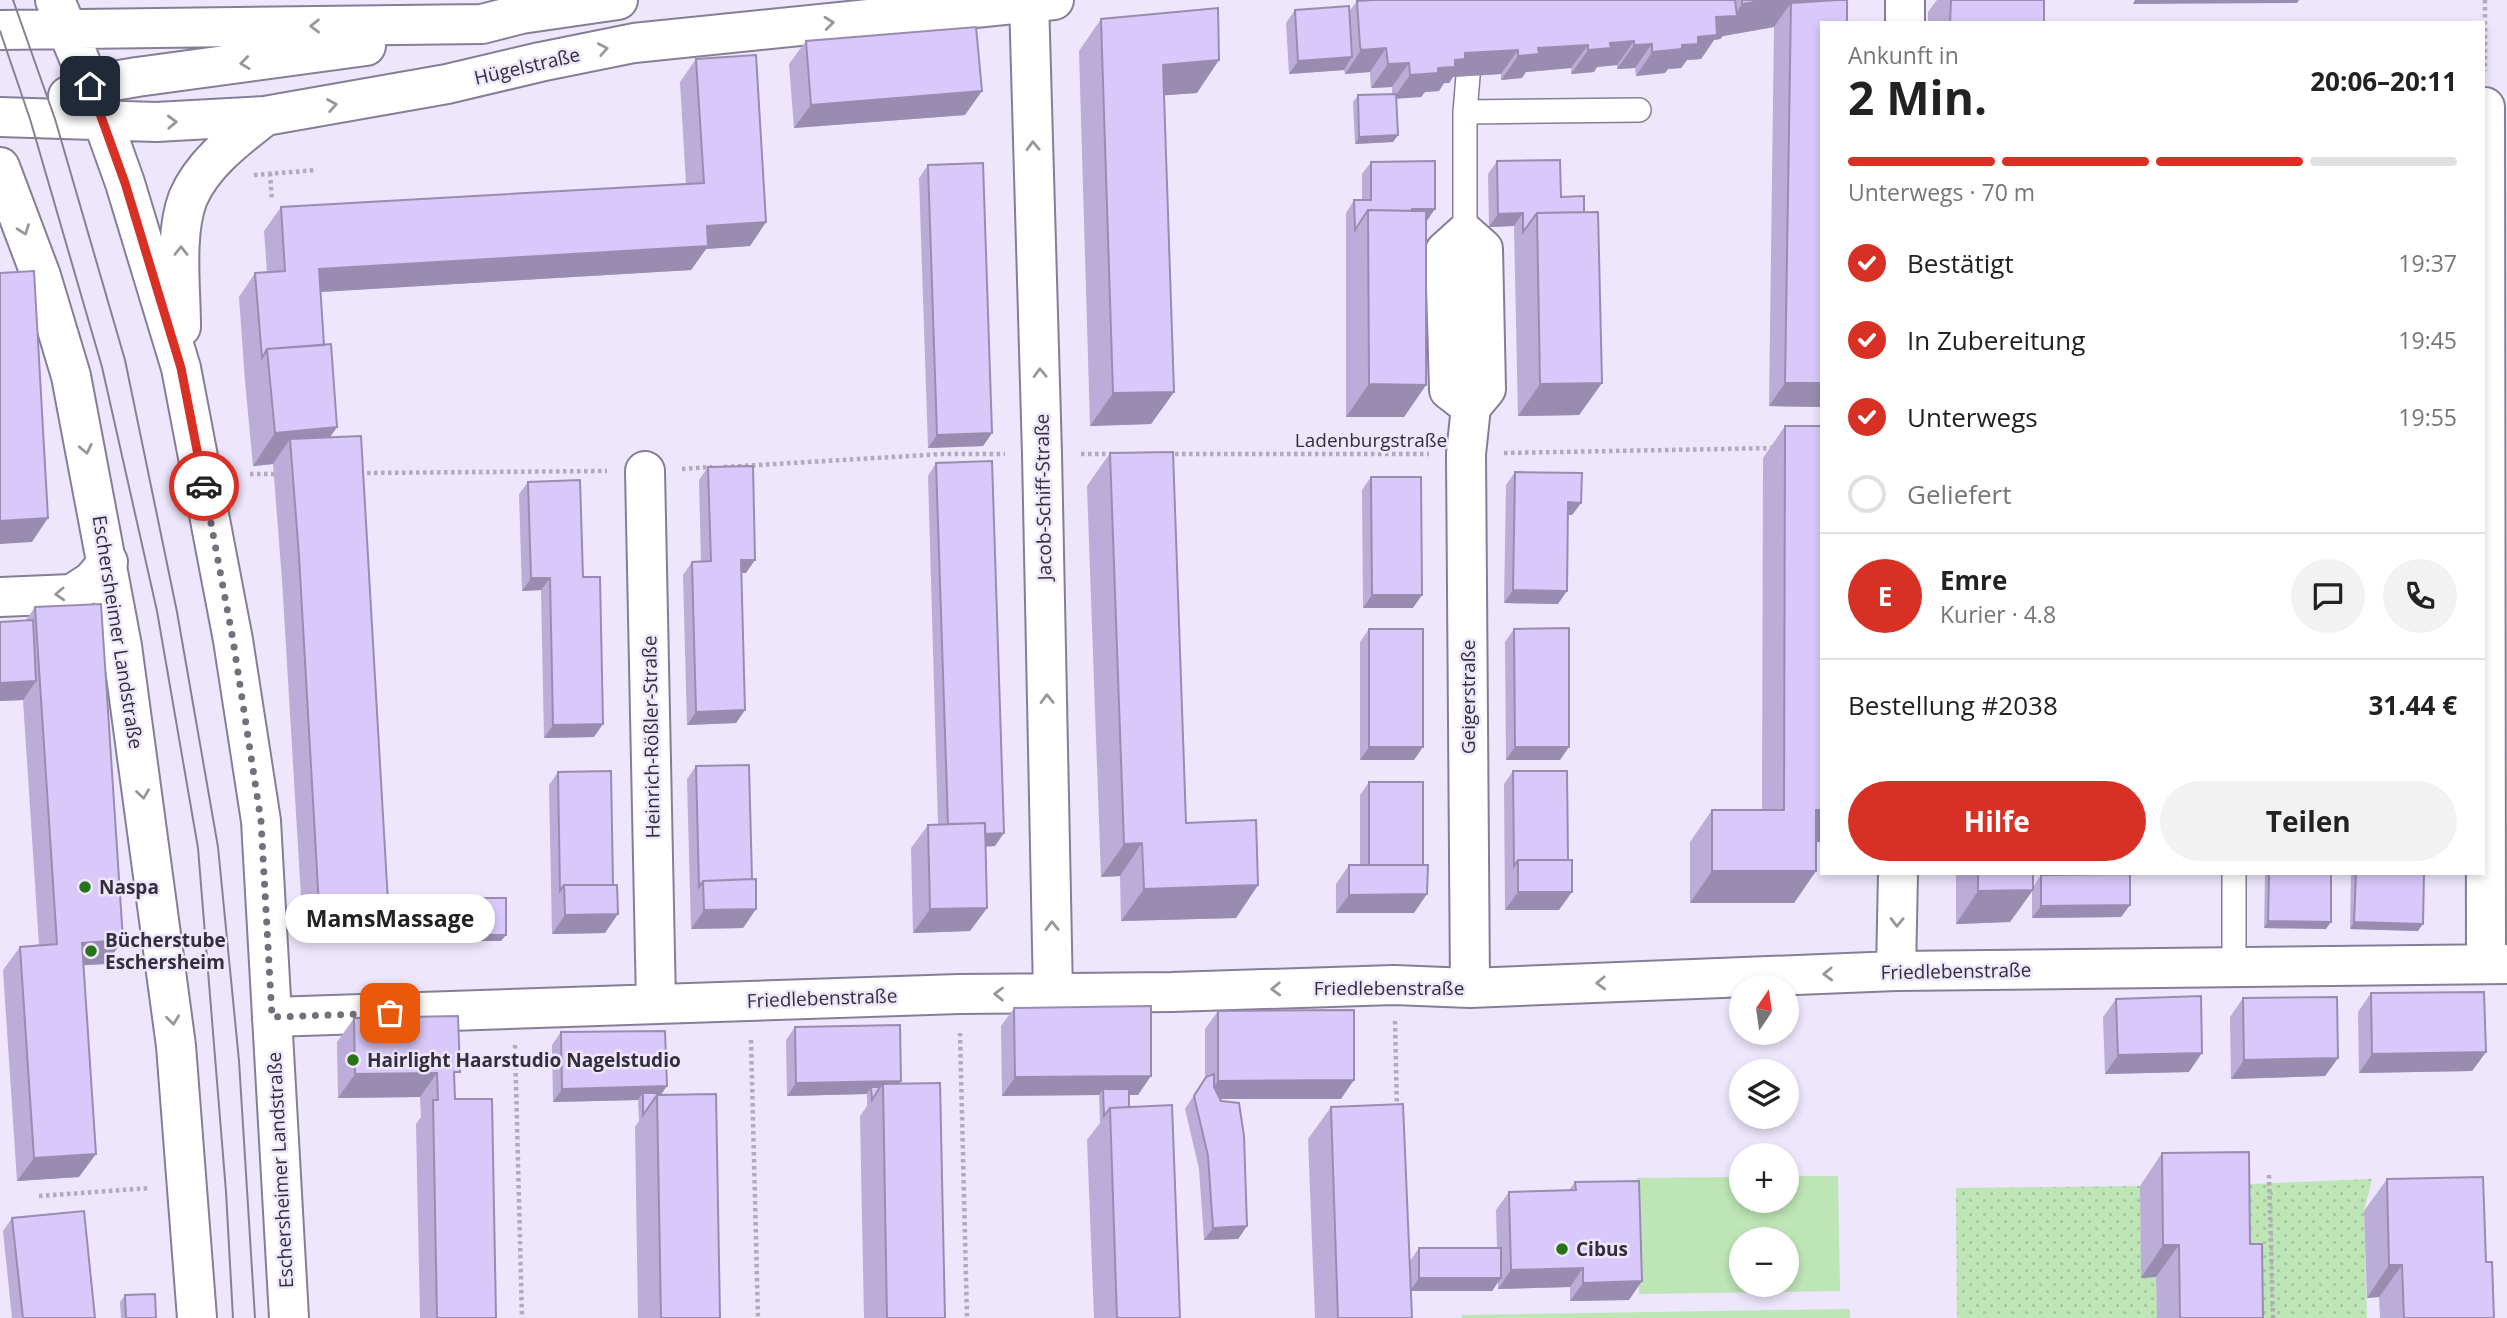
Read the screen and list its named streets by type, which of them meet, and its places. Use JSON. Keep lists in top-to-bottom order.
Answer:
{
  "streets": {
    "street": [
      "Hügelstraße",
      "Jacob-Schiff-Straße",
      "Eschersheimer Landstraße",
      "Geigerstraße",
      "Heinrich-Rößler-Straße",
      "Friedlebenstraße"
    ],
    "path": ["Ladenburgstraße"]
  },
  "crossings": [
    ["Hügelstraße", "Jacob-Schiff-Straße"],
    ["Hügelstraße", "Eschersheimer Landstraße"],
    ["Ladenburgstraße", "Geigerstraße"],
    ["Jacob-Schiff-Straße", "Friedlebenstraße"],
    ["Eschersheimer Landstraße", "Friedlebenstraße"],
    ["Geigerstraße", "Friedlebenstraße"],
    ["Heinrich-Rößler-Straße", "Friedlebenstraße"]
  ],
  "one_way": ["Jacob-Schiff-Straße", "Friedlebenstraße"],
  "places": [
    "Naspa",
    "Bücherstube Eschersheim",
    "MamsMassage",
    "Hairlight Haarstudio Nagelstudio",
    "Cibus"
  ],
  "north": "top",
  "page": {
    "heading": ["2 Min.", "Ankunft in", "20:06–20:11"],
    "panel": [
      "Emre",
      "Kurier · 4.8",
      "Bestellung #2038",
      "31.44 €"
    ],
    "bar": "Unterwegs · 70 m",
    "list": [
      ["Bestätigt", "19:37"],
      ["In Zubereitung", "19:45"],
      ["Unterwegs", "19:55"],
      "Geliefert"
    ],
    "round": "E",
    "buttons": ["Hilfe", "Teilen"],
    "bubble": "MamsMassage",
    "map_buttons": ["+", "−"]
  }
}
